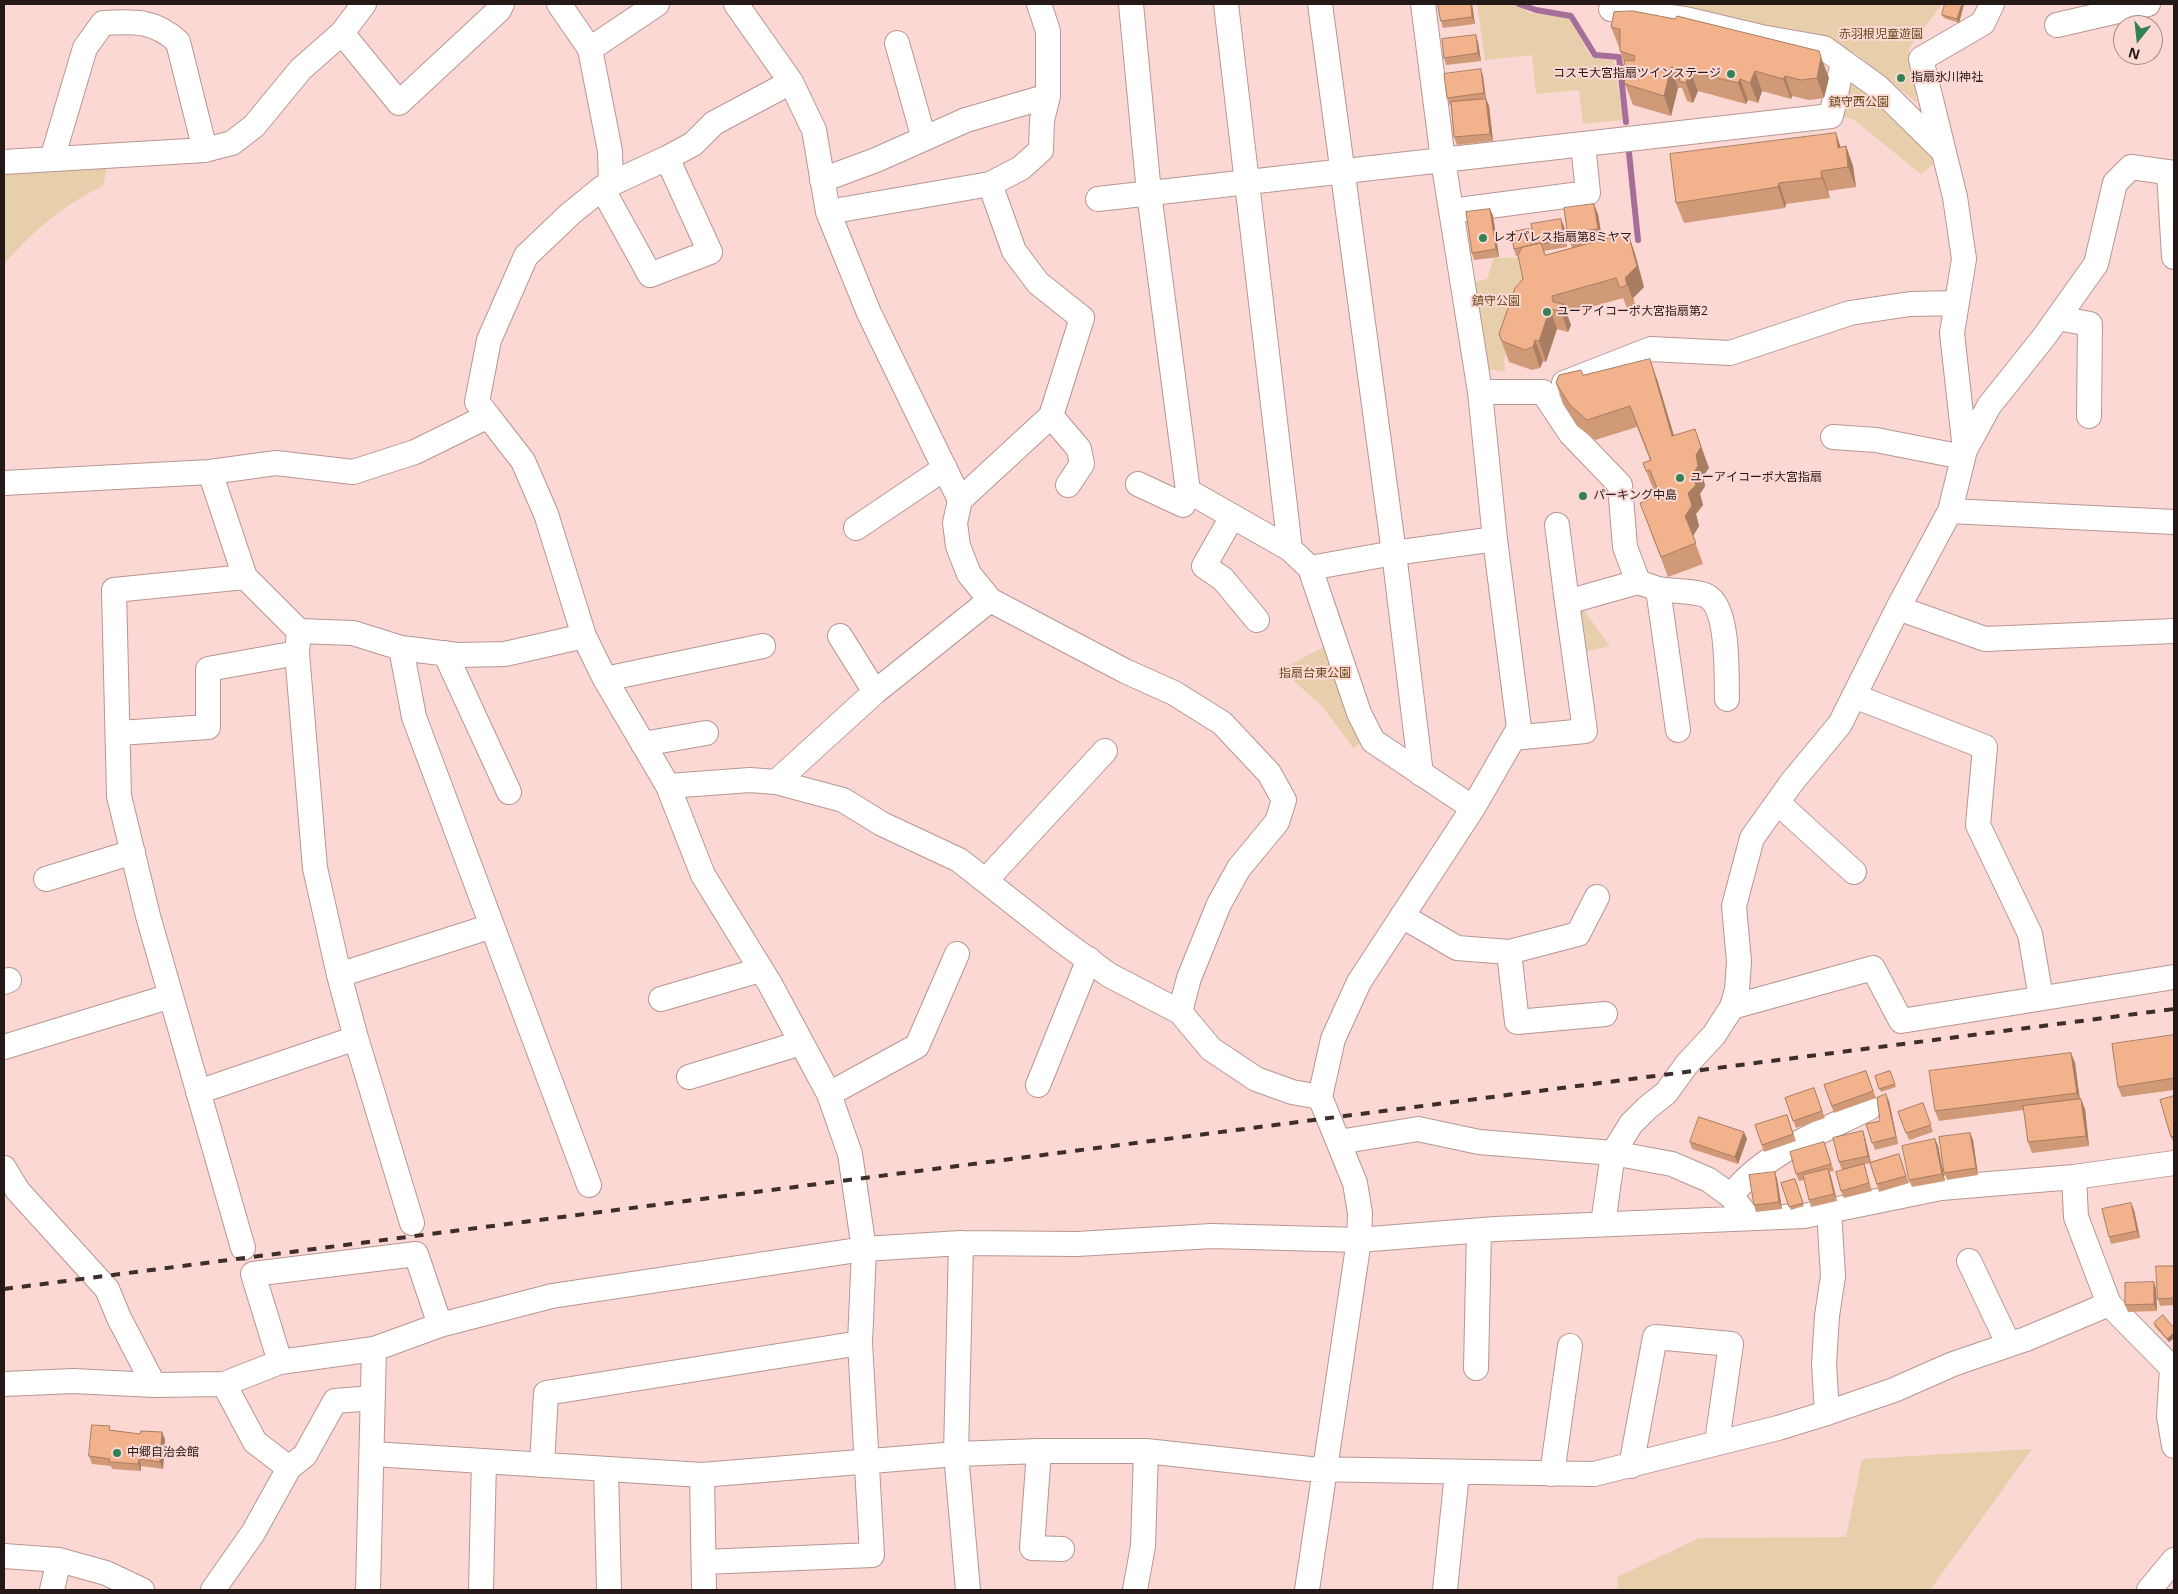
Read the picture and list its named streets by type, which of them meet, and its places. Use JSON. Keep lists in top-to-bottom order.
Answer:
{
  "parks": [
    "赤羽根児童遊園",
    "鎮守西公園",
    "鎮守公園",
    "指扇台東公園"
  ],
  "places": [
    "コスモ大宮指扇ツインステージ",
    "指扇氷川神社",
    "レオパレス指扇第8ミヤマ",
    "ユーアイコーポ大宮指扇第2",
    "ユーアイコーポ大宮指扇",
    "パーキング中島",
    "中郷自治会館"
  ],
  "north": "bottom"
}
